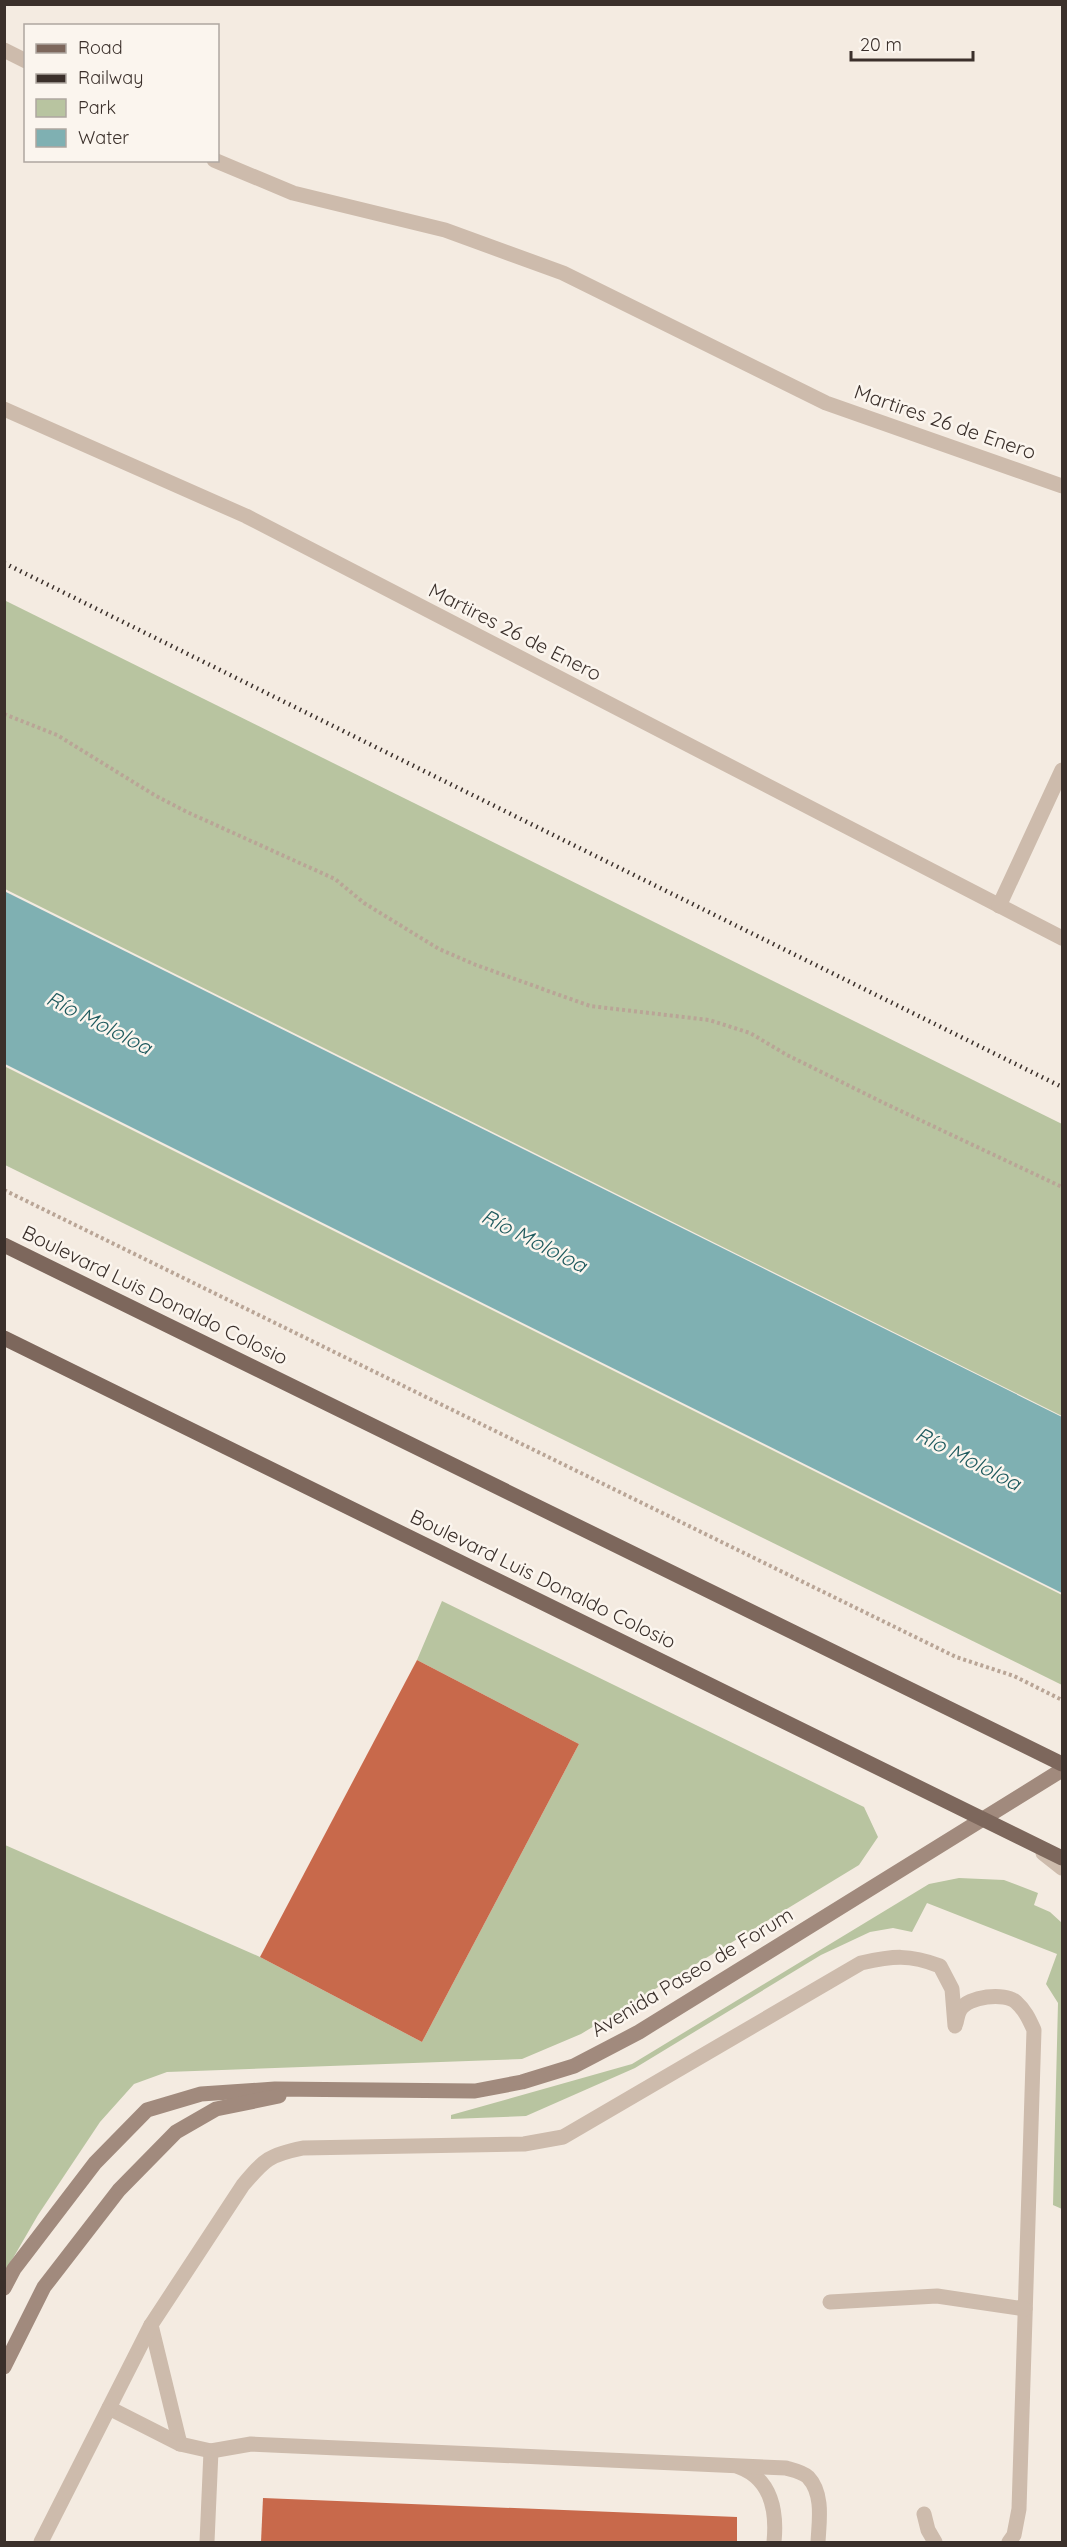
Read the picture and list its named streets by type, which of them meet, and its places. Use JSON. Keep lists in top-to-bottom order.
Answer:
{
  "streets": {
    "main road": ["Boulevard Luis Donaldo Colosio"],
    "street": ["Martires 26 de Enero", "Avenida Paseo de Forum"]
  },
  "crossings": [
    ["Boulevard Luis Donaldo Colosio", "Avenida Paseo de Forum"]
  ],
  "water": ["Río Mololoa"],
  "legend": [
    "Road",
    "Railway",
    "Park",
    "Water"
  ],
  "scale_bar": "20 m"
}
